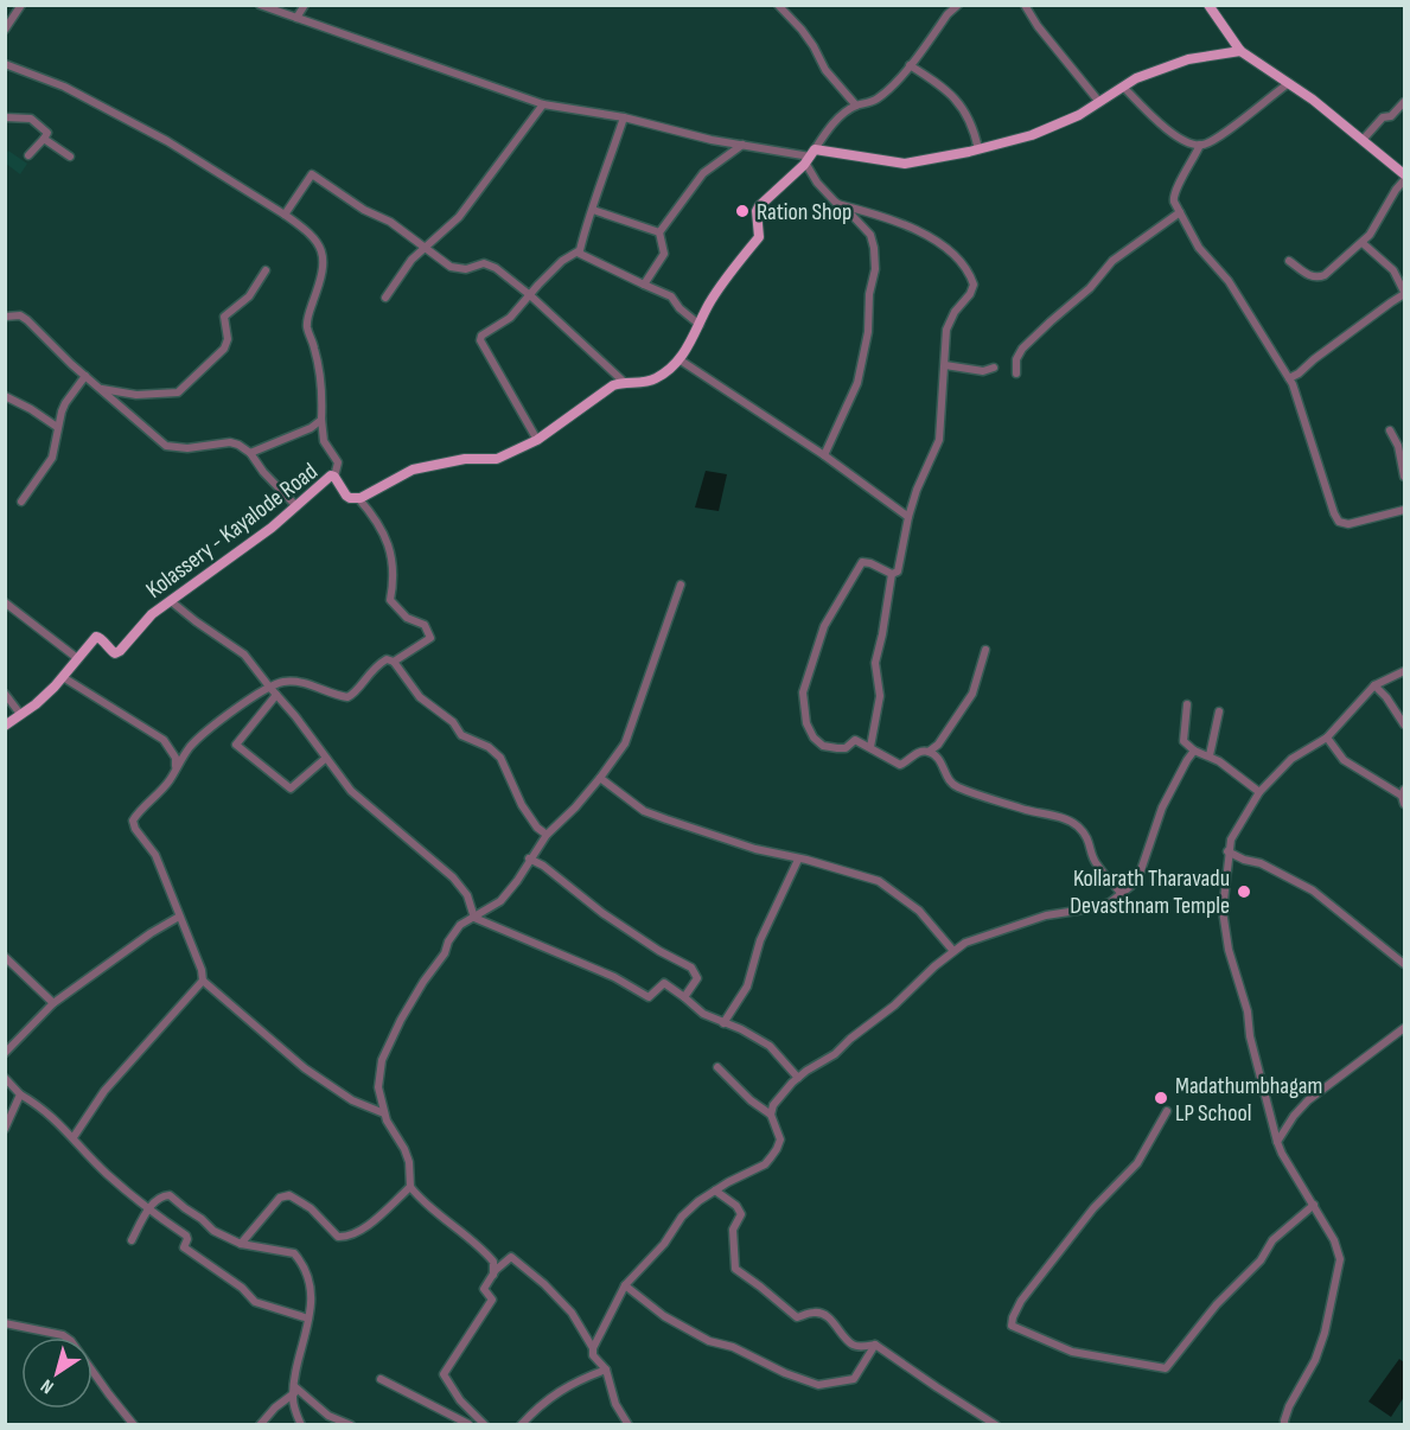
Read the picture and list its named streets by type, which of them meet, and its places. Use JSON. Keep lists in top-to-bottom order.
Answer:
{
  "streets": {
    "main road": ["Kolassery - Kayalode Road"]
  },
  "places": ["Ration Shop", "Kollarath Tharavadu Devasthnam Temple", "Madathumbhagam LP School"],
  "north": "bottom left"
}
